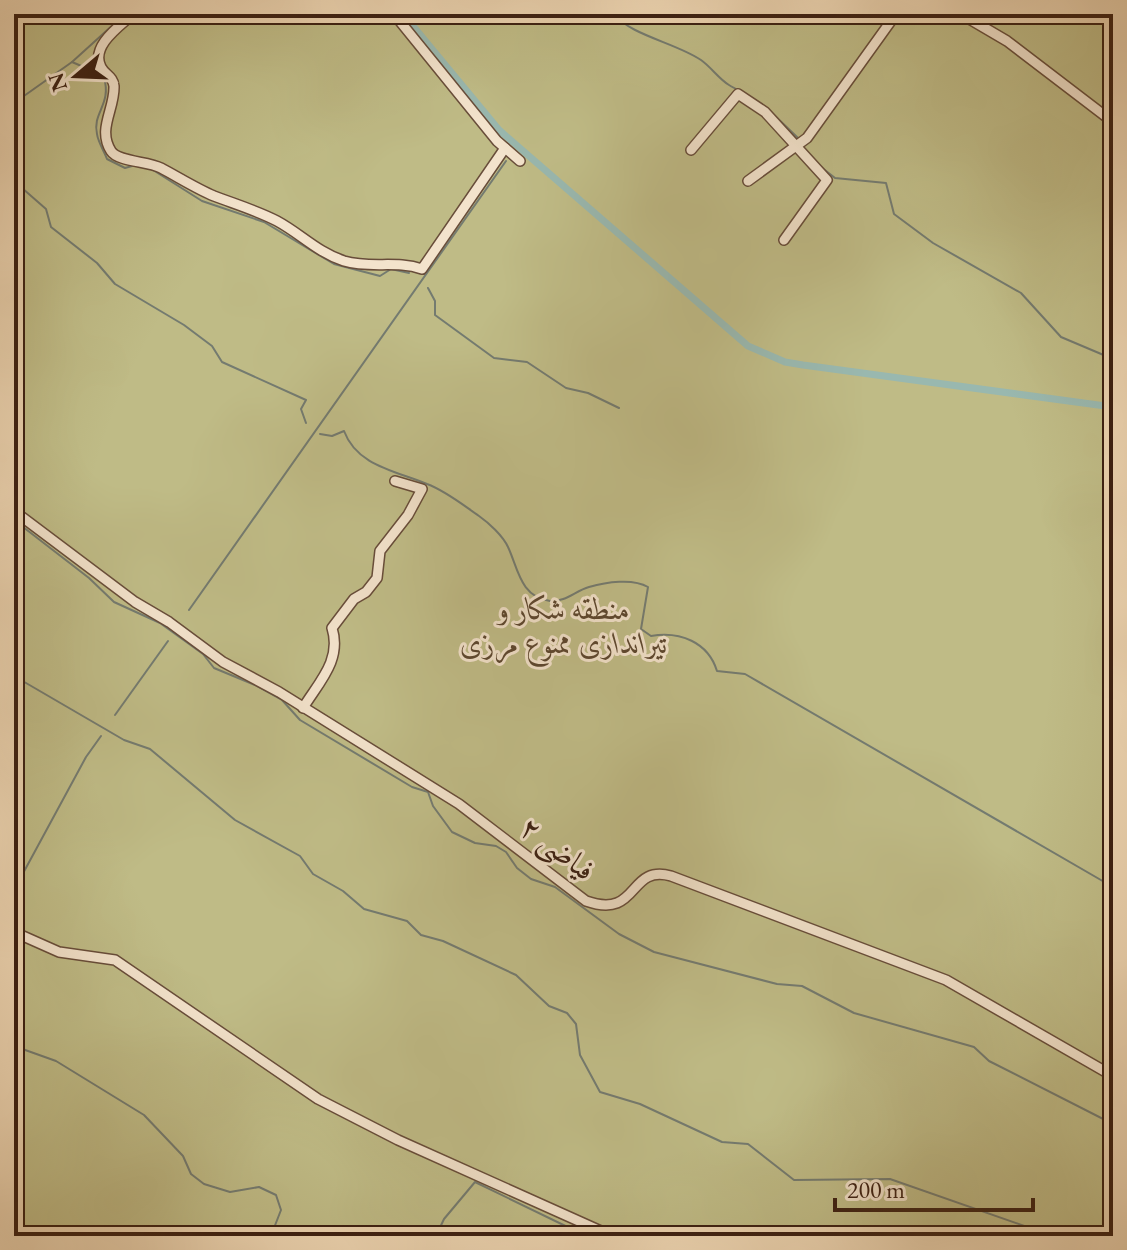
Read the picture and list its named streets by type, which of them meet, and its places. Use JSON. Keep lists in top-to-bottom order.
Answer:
{
  "streets": {
    "street": ["فیاضی ۲"]
  },
  "parks": ["منطقه شکار و تیراندازی ممنوع مرزی"],
  "scale_bar": "200 m",
  "north": "left"
}
